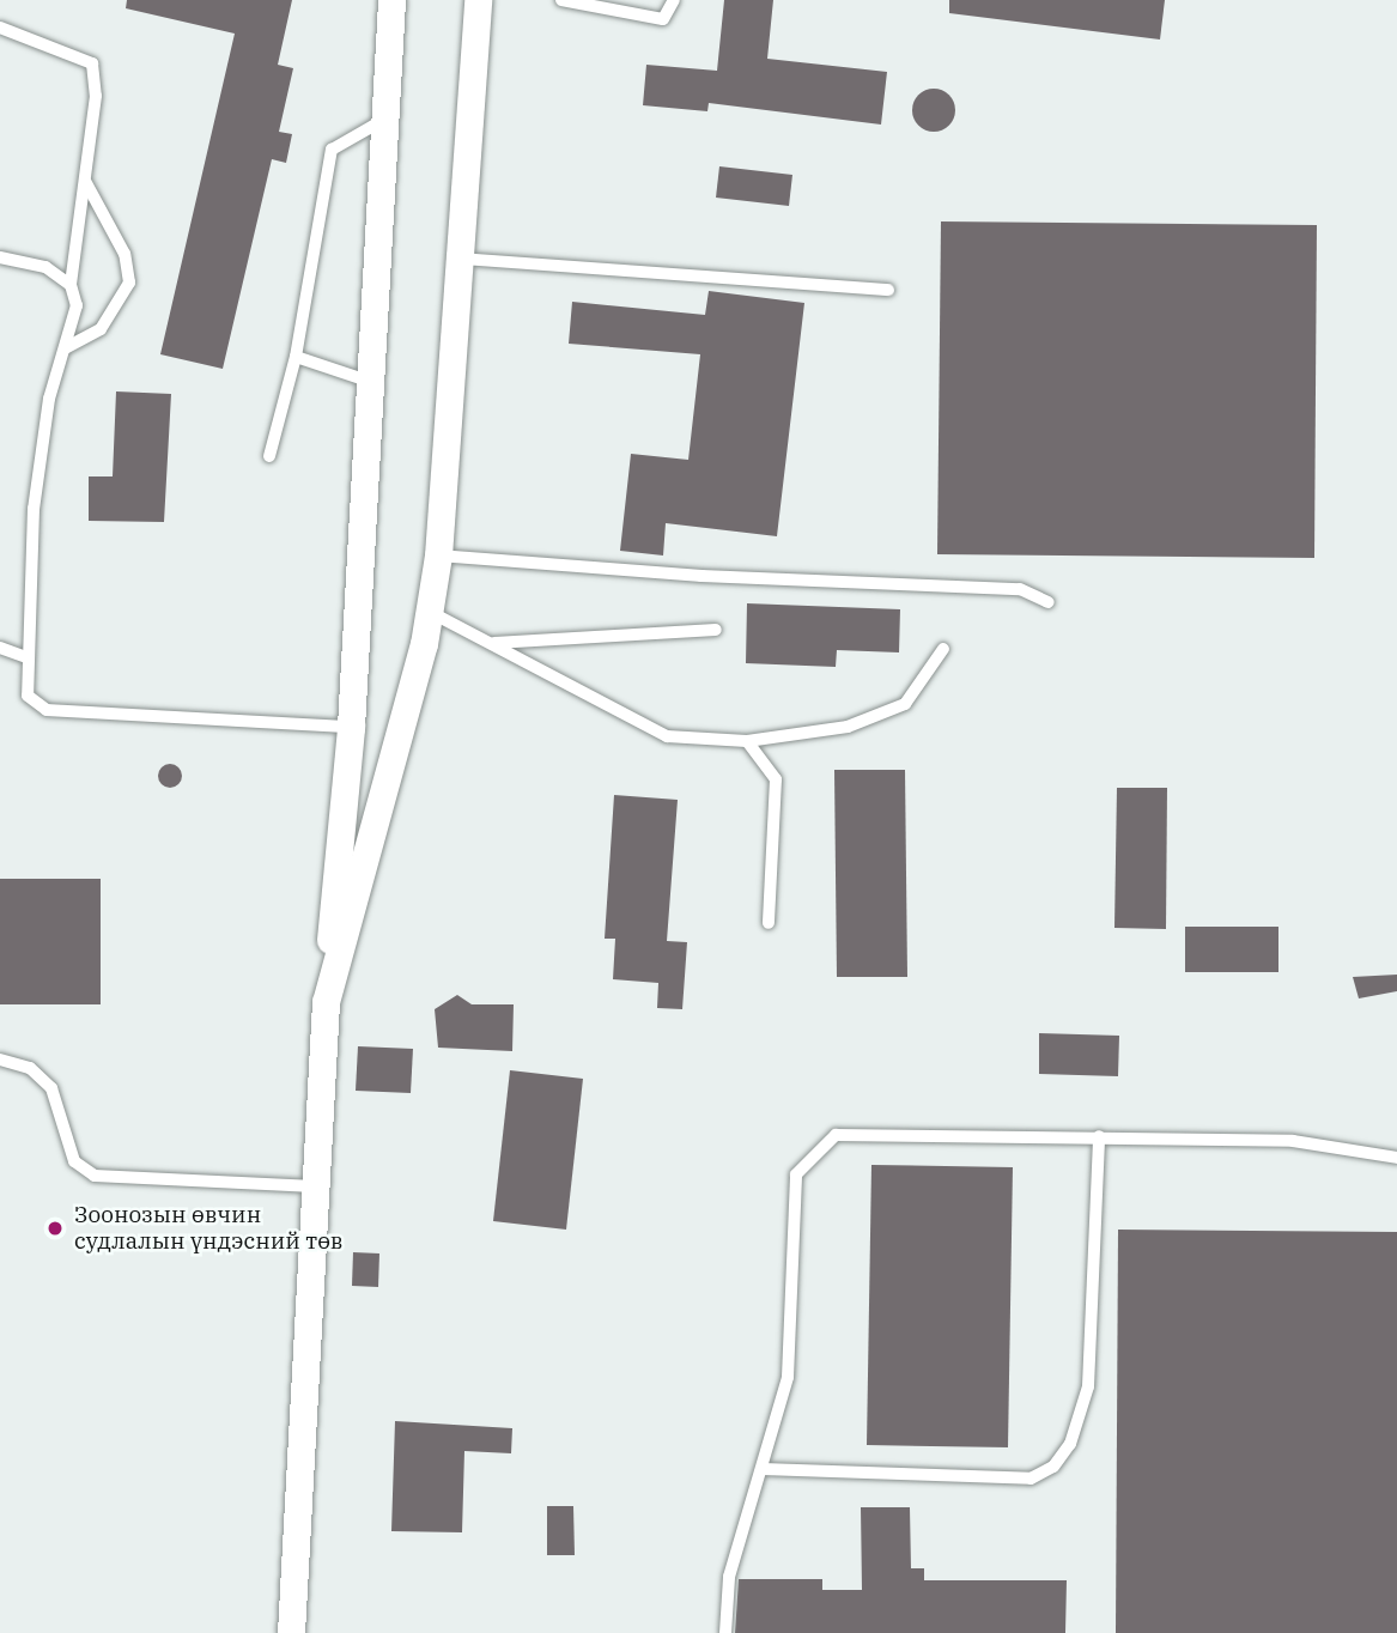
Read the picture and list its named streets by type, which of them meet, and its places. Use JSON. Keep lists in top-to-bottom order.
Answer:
{
  "places": ["Зоонозын өвчин судлалын үндэсний төв"]
}
